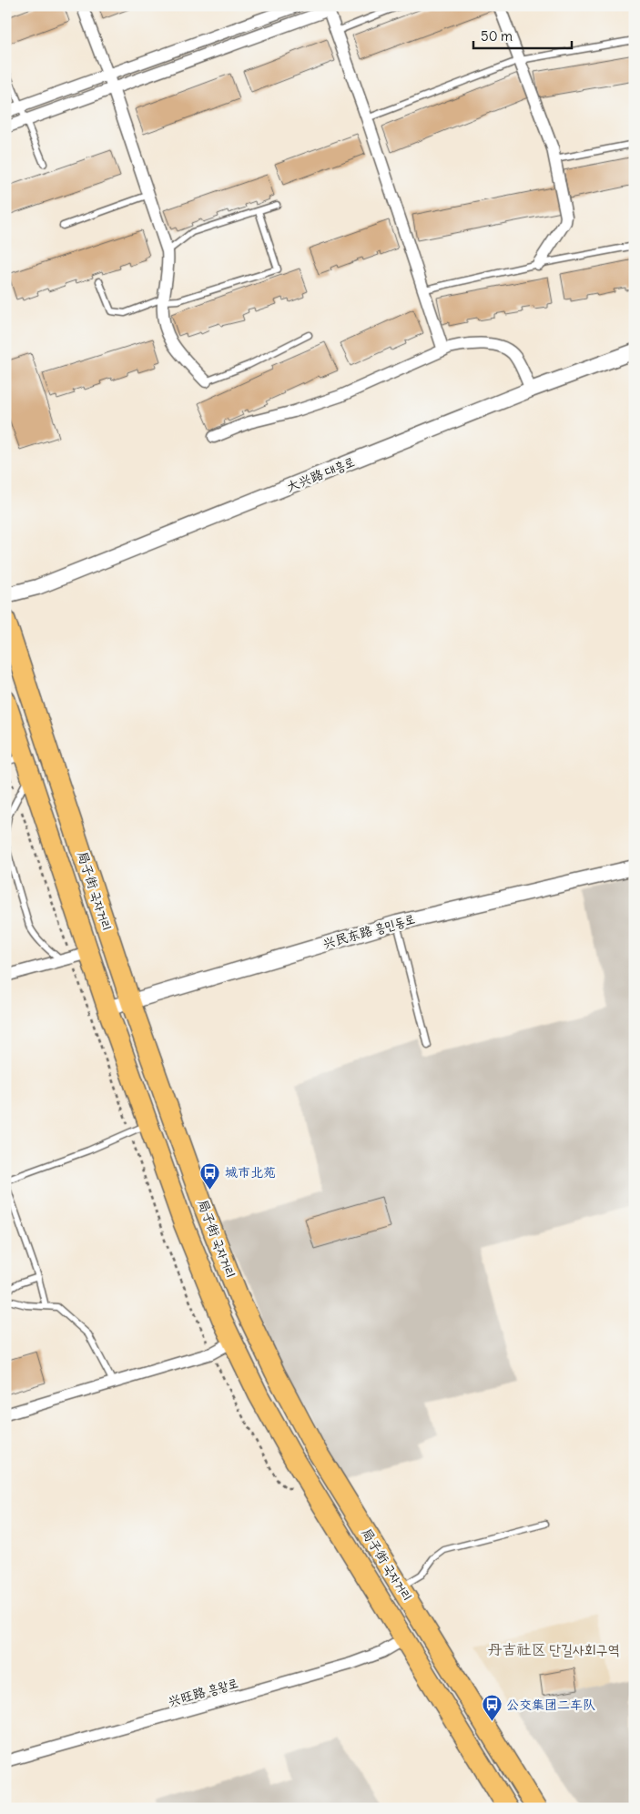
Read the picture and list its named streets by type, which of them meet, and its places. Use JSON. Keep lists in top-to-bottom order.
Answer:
{
  "streets": {
    "main road": ["局子街 국자거리"],
    "street": ["大兴路 대흥로", "兴民东路 흥민동로", "兴旺路 흥왕로"]
  },
  "crossings": [
    ["局子街 국자거리", "兴民东路 흥민동로"],
    ["局子街 국자거리", "兴旺路 흥왕로"]
  ],
  "districts": ["丹吉社区 단길사회구역"],
  "places": {
    "bus stop": ["城市北苑", "公交集团二车队"]
  },
  "scale_bar": "50 m"
}
